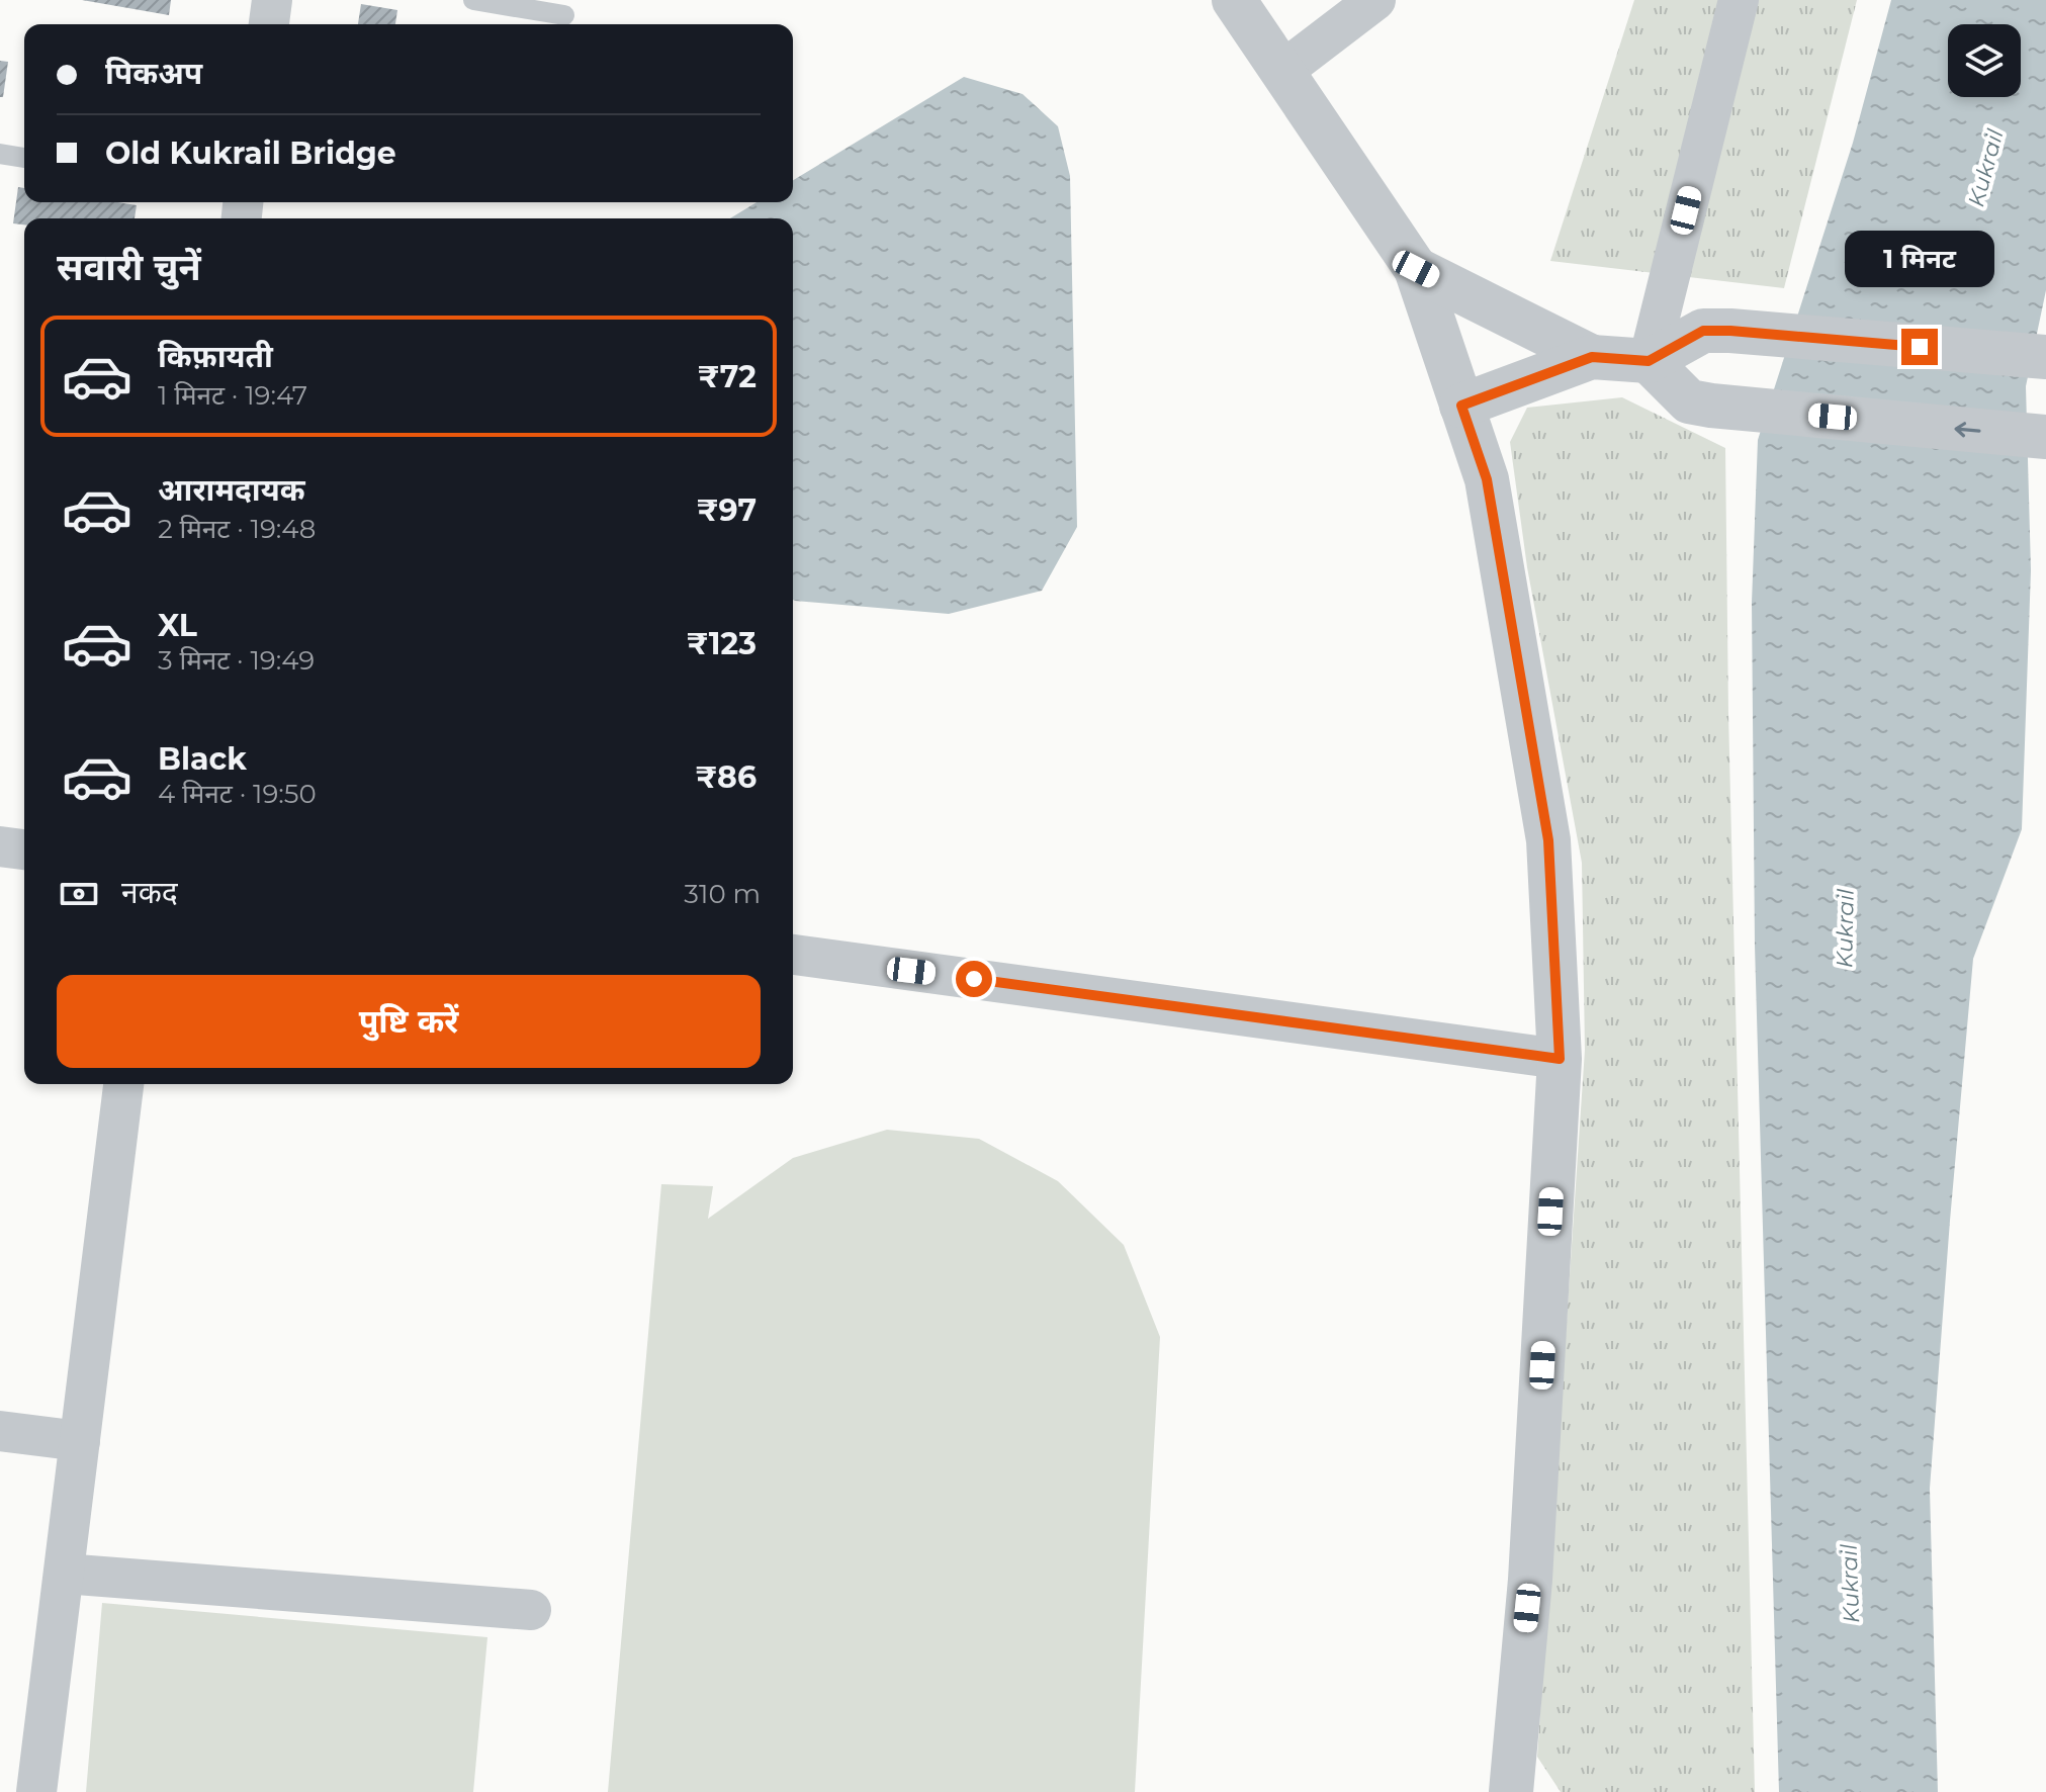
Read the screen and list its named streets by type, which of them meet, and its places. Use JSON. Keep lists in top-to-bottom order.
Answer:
{
  "water": ["Kukrail"],
  "page": {
    "banner": ["पिकअप", "Old Kukrail Bridge"],
    "heading": "सवारी चुनें",
    "bubble": "1 मिनट",
    "list": [
      {
        "name": "किफ़ायती",
        "note": "1 मिनट · 19:47",
        "value": "₹72"
      },
      {
        "name": "आरामदायक",
        "note": "2 मिनट · 19:48",
        "value": "₹97"
      },
      {
        "name": "XL",
        "note": "3 मिनट · 19:49",
        "value": "₹123"
      },
      {
        "name": "Black",
        "note": "4 मिनट · 19:50",
        "value": "₹86"
      }
    ],
    "pay": ["नकद", "310 m"],
    "buttons": "पुष्टि करें"
  }
}
